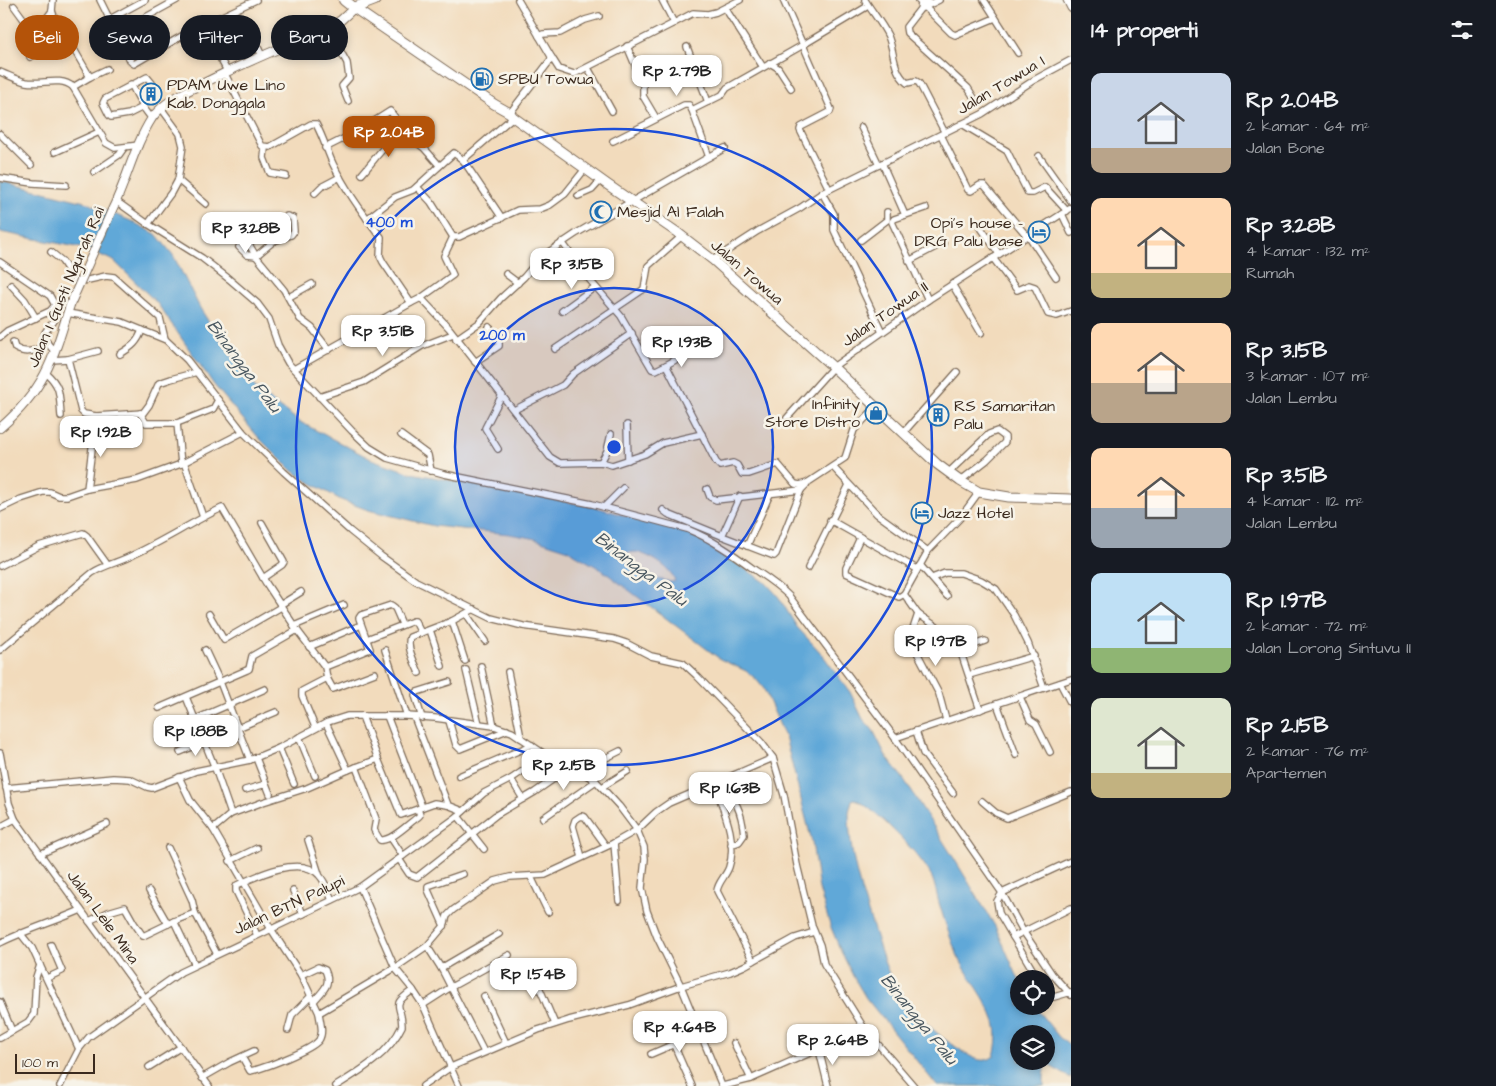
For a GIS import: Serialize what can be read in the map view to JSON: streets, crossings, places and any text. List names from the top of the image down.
{
  "streets": {
    "main road": ["Jalan Towua", "Jalan I Gusti Ngurah Rai"],
    "street": [
      "Jalan Towua I",
      "Jalan Towua II",
      "Jalan BTN Palupi",
      "Jalan Lele Mina"
    ]
  },
  "crossings": [
    ["Jalan Towua I", "Jalan Towua"],
    ["Jalan Towua", "Jalan I Gusti Ngurah Rai"],
    ["Jalan Towua", "Jalan Towua II"],
    ["Jalan BTN Palupi", "Jalan Lele Mina"]
  ],
  "water": ["Binangga Palu"],
  "places": {
    "fuel station": ["SPBU Towua"],
    "building": ["PDAM Uwe Lino Kab. Donggala", "RS Samaritan Palu"],
    "mosque": ["Mesjid Al Falah"],
    "hotel": ["Opi’s house - DRG Palu base", "Jazz Hotel"],
    "shop": ["Infinity Store Distro"]
  },
  "scale_bar": "100 m",
  "page": {
    "heading": "14 properti",
    "chip": [
      "Beli",
      "Sewa",
      "Filter",
      "Baru"
    ],
    "price": [
      "Rp 2.79B",
      "Rp 2.04B",
      "Rp 3.28B",
      "Rp 3.15B",
      "Rp 3.51B",
      "Rp 1.93B",
      "Rp 1.92B",
      "Rp 1.97B",
      "Rp 1.88B",
      "Rp 2.15B",
      "Rp 1.63B",
      "Rp 1.54B",
      "Rp 4.64B",
      "Rp 2.64B"
    ],
    "list": [
      {
        "name": "Rp 2.04B",
        "note": "2 kamar · 64 m² · Jalan Bone"
      },
      {
        "name": "Rp 3.28B",
        "note": "4 kamar · 132 m² · Rumah"
      },
      {
        "name": "Rp 3.15B",
        "note": "3 kamar · 107 m² · Jalan Lembu"
      },
      {
        "name": "Rp 3.51B",
        "note": "4 kamar · 112 m² · Jalan Lembu"
      },
      {
        "name": "Rp 1.97B",
        "note": "2 kamar · 72 m² · Jalan Lorong Sintuvu II"
      },
      {
        "name": "Rp 2.15B",
        "note": "2 kamar · 76 m² · Apartemen"
      }
    ],
    "scale": "100 m"
  },
  "rings": ["400 m", "200 m"]
}
